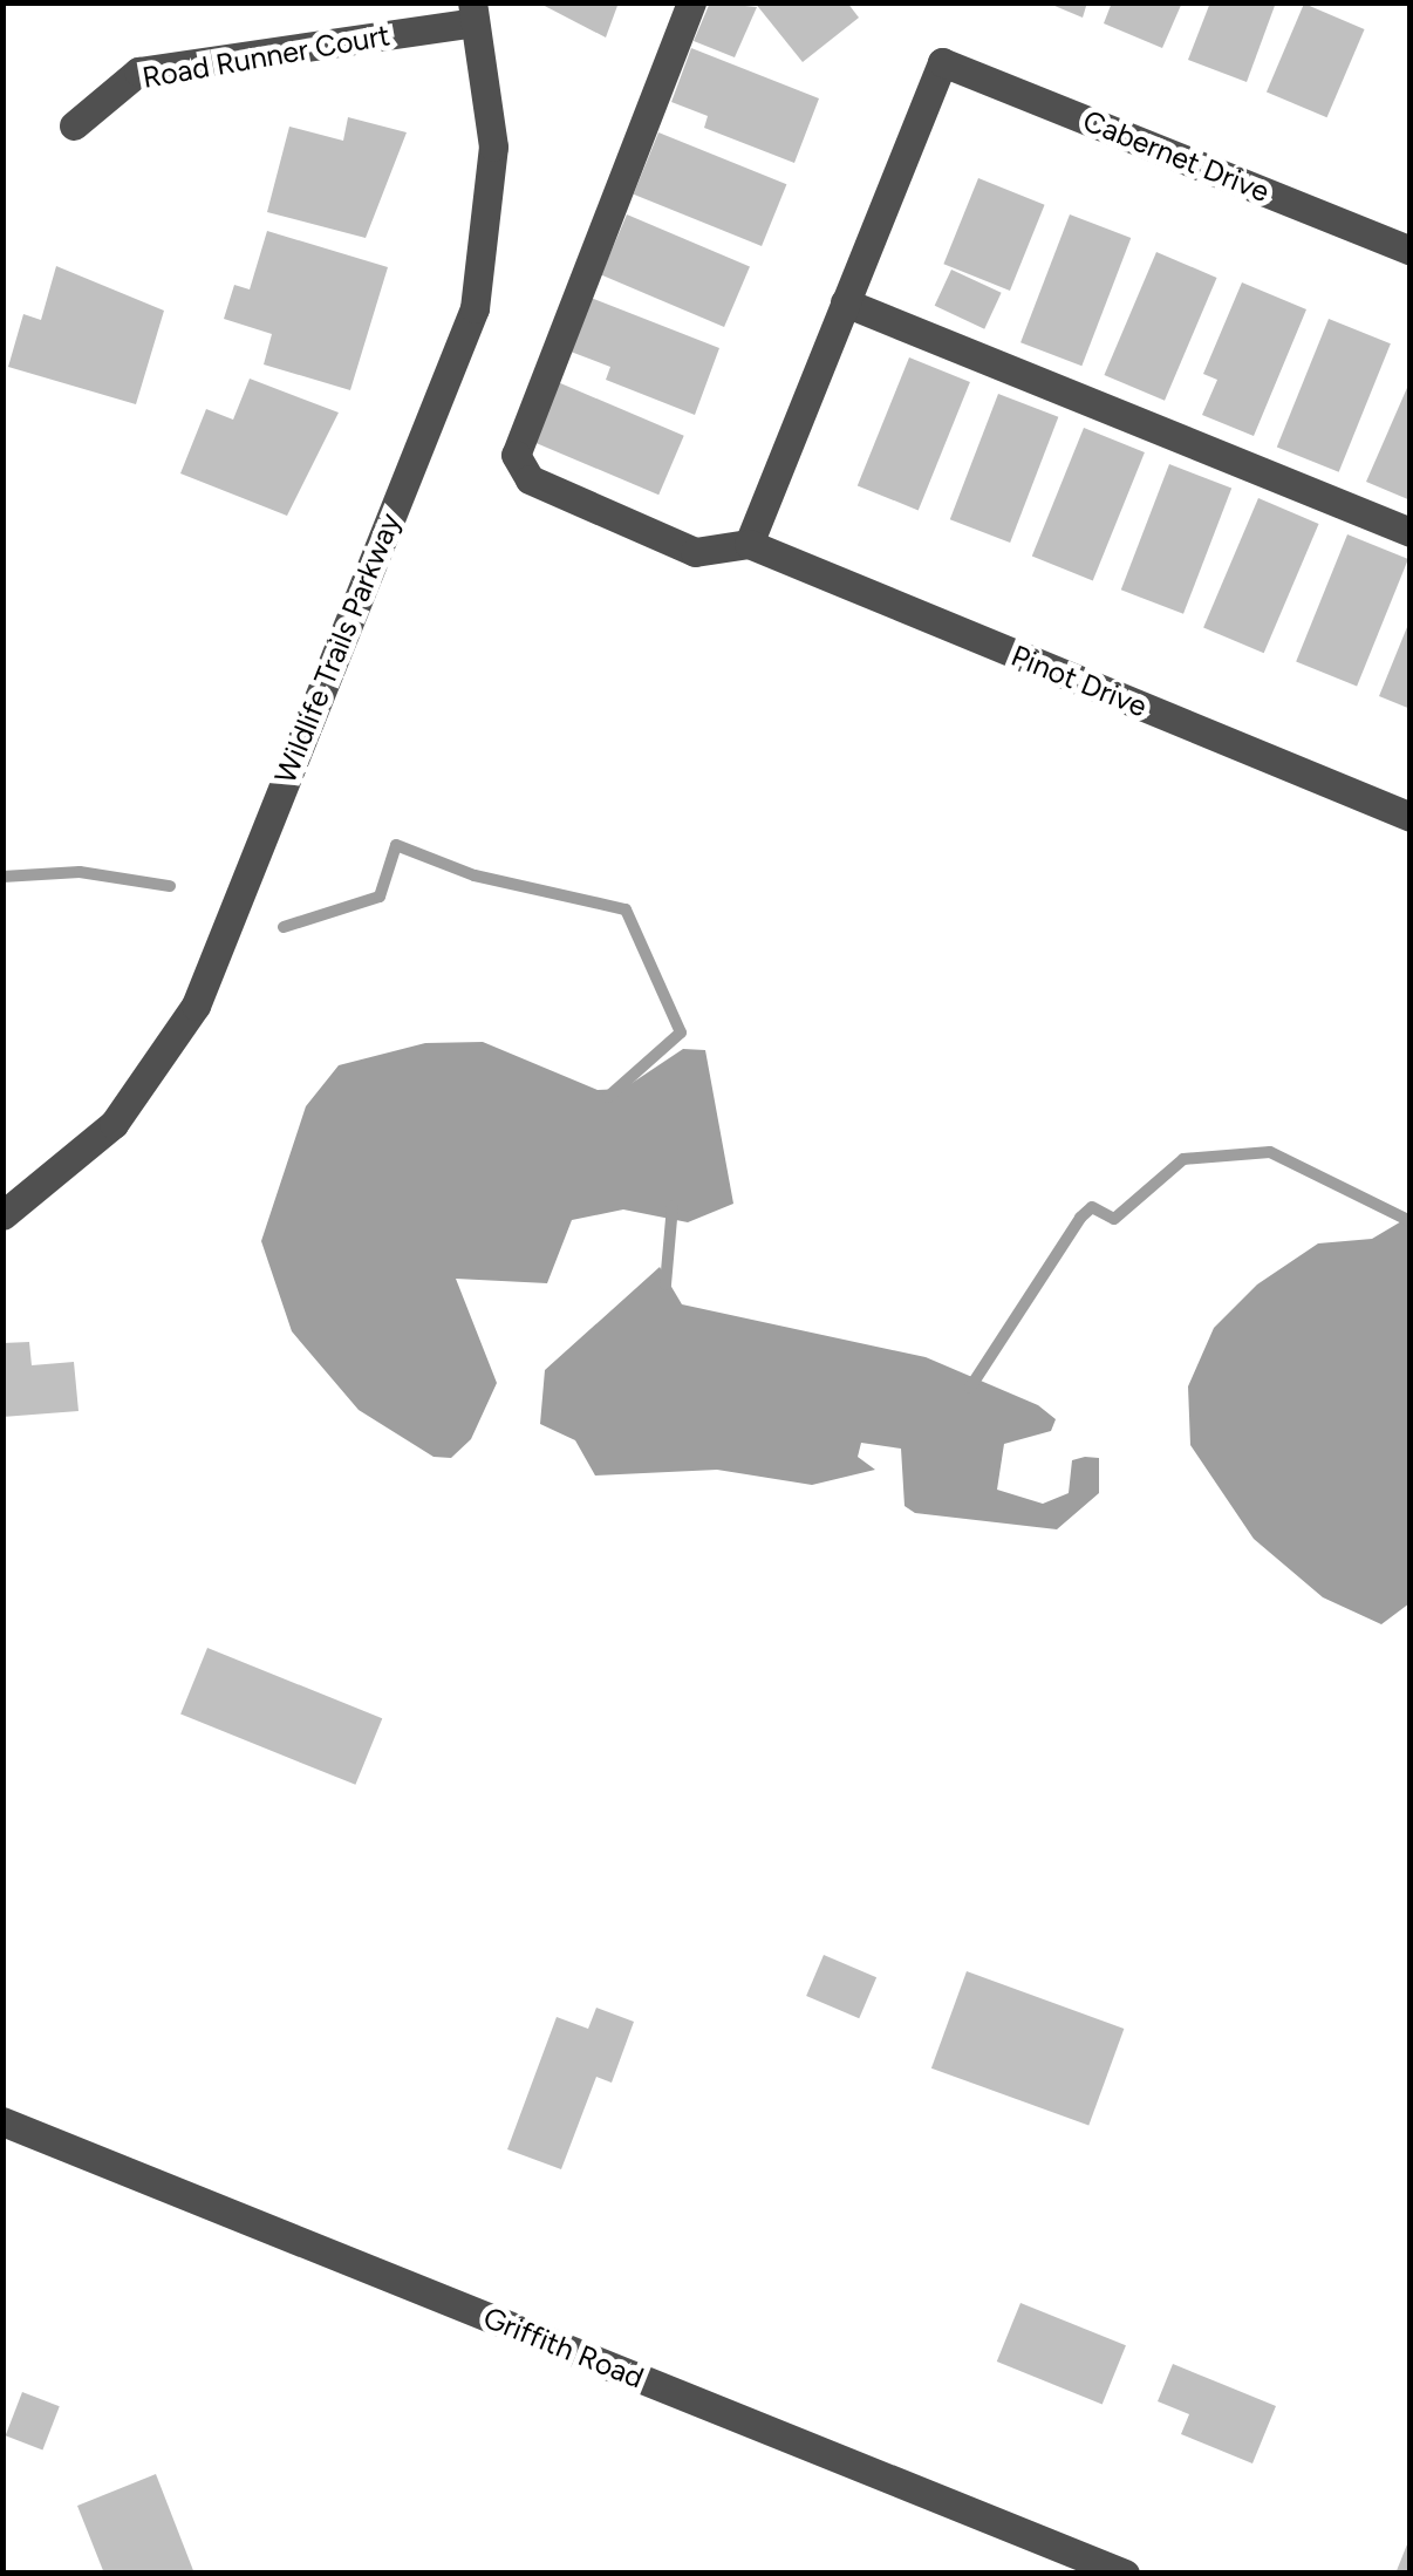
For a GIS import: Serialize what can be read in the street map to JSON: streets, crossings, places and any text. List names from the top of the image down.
{
  "streets": {
    "street": [
      "Road Runner Court",
      "Cabernet Drive",
      "Wildlife Trails Parkway",
      "Pinot Drive",
      "Griffith Road"
    ]
  },
  "crossings": [
    ["Road Runner Court", "Wildlife Trails Parkway"]
  ]
}
